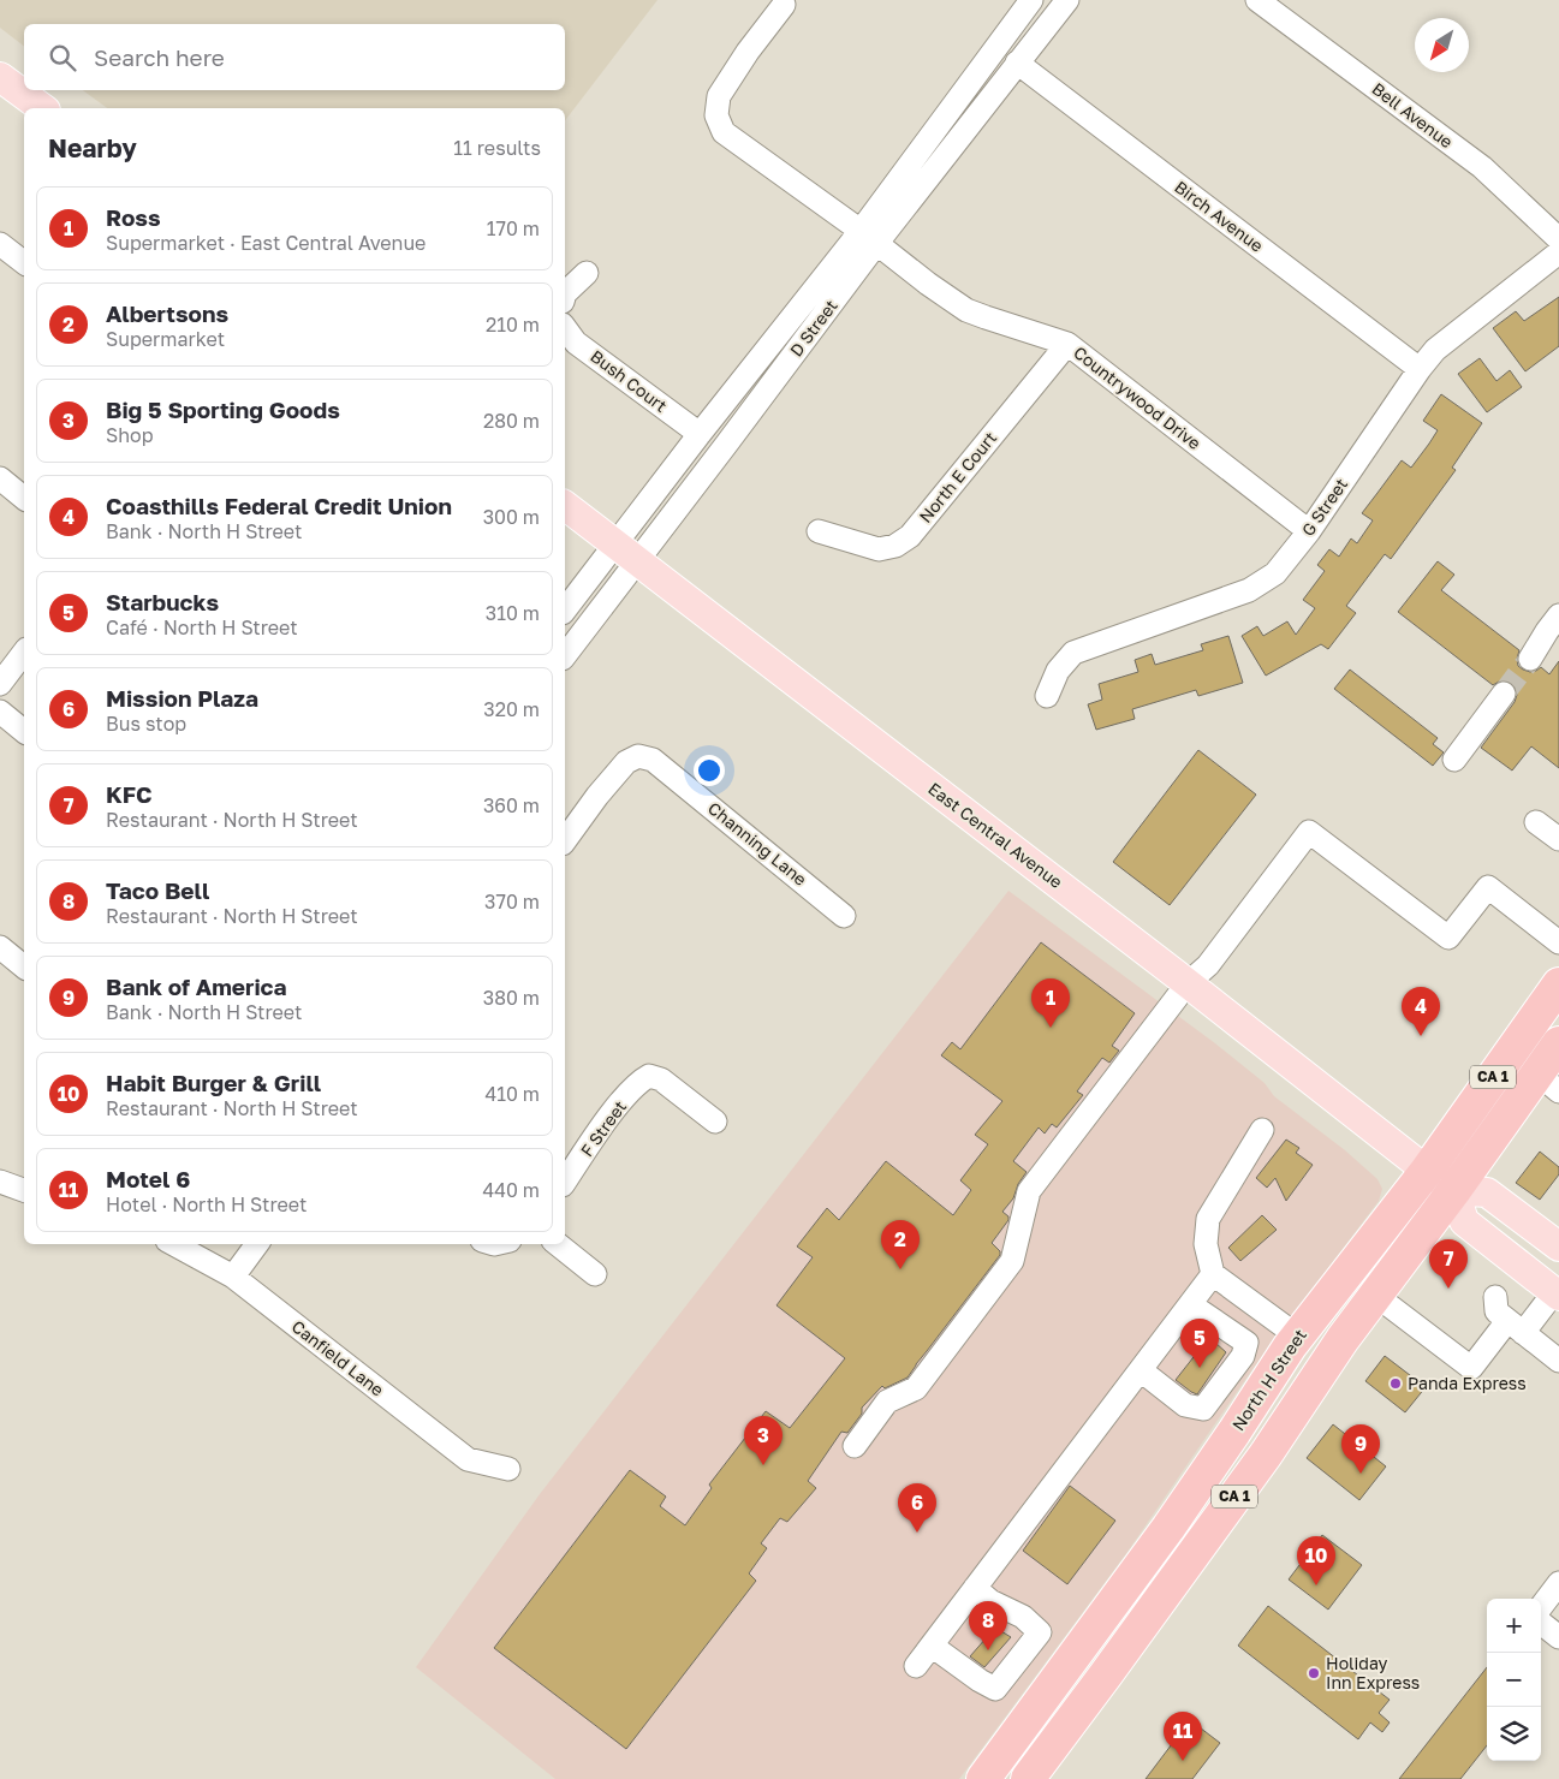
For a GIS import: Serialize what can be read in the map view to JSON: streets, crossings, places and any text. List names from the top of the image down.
{
  "streets": {
    "highway": ["CA 1", "North H Street"],
    "main road": ["East Central Avenue"],
    "street": [
      "Bell Avenue",
      "Birch Avenue",
      "D Street",
      "Bush Court",
      "Countrywood Drive",
      "North E Court",
      "G Street",
      "Channing Lane",
      "F Street",
      "Canfield Lane"
    ]
  },
  "crossings": [
    ["Birch Avenue", "D Street"],
    ["Birch Avenue", "G Street"],
    ["D Street", "Bush Court"],
    ["D Street", "Countrywood Drive"],
    ["D Street", "East Central Avenue"],
    ["Countrywood Drive", "North E Court"],
    ["Countrywood Drive", "G Street"],
    ["East Central Avenue", "CA 1"],
    ["East Central Avenue", "North H Street"]
  ],
  "places": ["Panda Express", "Holiday Inn Express"],
  "north": "bottom left",
  "page": {
    "search": "Search here",
    "heading": ["Nearby", "11 results"],
    "list": [
      {
        "mark": "1",
        "name": "Ross",
        "note": "Supermarket · East Central Avenue",
        "value": "170 m"
      },
      {
        "mark": "2",
        "name": "Albertsons",
        "note": "Supermarket",
        "value": "210 m"
      },
      {
        "mark": "3",
        "name": "Big 5 Sporting Goods",
        "note": "Shop",
        "value": "280 m"
      },
      {
        "mark": "4",
        "name": "Coasthills Federal Credit Union",
        "note": "Bank · North H Street",
        "value": "300 m"
      },
      {
        "mark": "5",
        "name": "Starbucks",
        "note": "Café · North H Street",
        "value": "310 m"
      },
      {
        "mark": "6",
        "name": "Mission Plaza",
        "note": "Bus stop",
        "value": "320 m"
      },
      {
        "mark": "7",
        "name": "KFC",
        "note": "Restaurant · North H Street",
        "value": "360 m"
      },
      {
        "mark": "8",
        "name": "Taco Bell",
        "note": "Restaurant · North H Street",
        "value": "370 m"
      },
      {
        "mark": "9",
        "name": "Bank of America",
        "note": "Bank · North H Street",
        "value": "380 m"
      },
      {
        "mark": "10",
        "name": "Habit Burger & Grill",
        "note": "Restaurant · North H Street",
        "value": "410 m"
      },
      {
        "mark": "11",
        "name": "Motel 6",
        "note": "Hotel · North H Street",
        "value": "440 m"
      }
    ],
    "pins": [
      "1",
      "4",
      "2",
      "7",
      "5",
      "3",
      "9",
      "6",
      "10",
      "8",
      "11"
    ],
    "map_buttons": ["+", "−"]
  }
}
